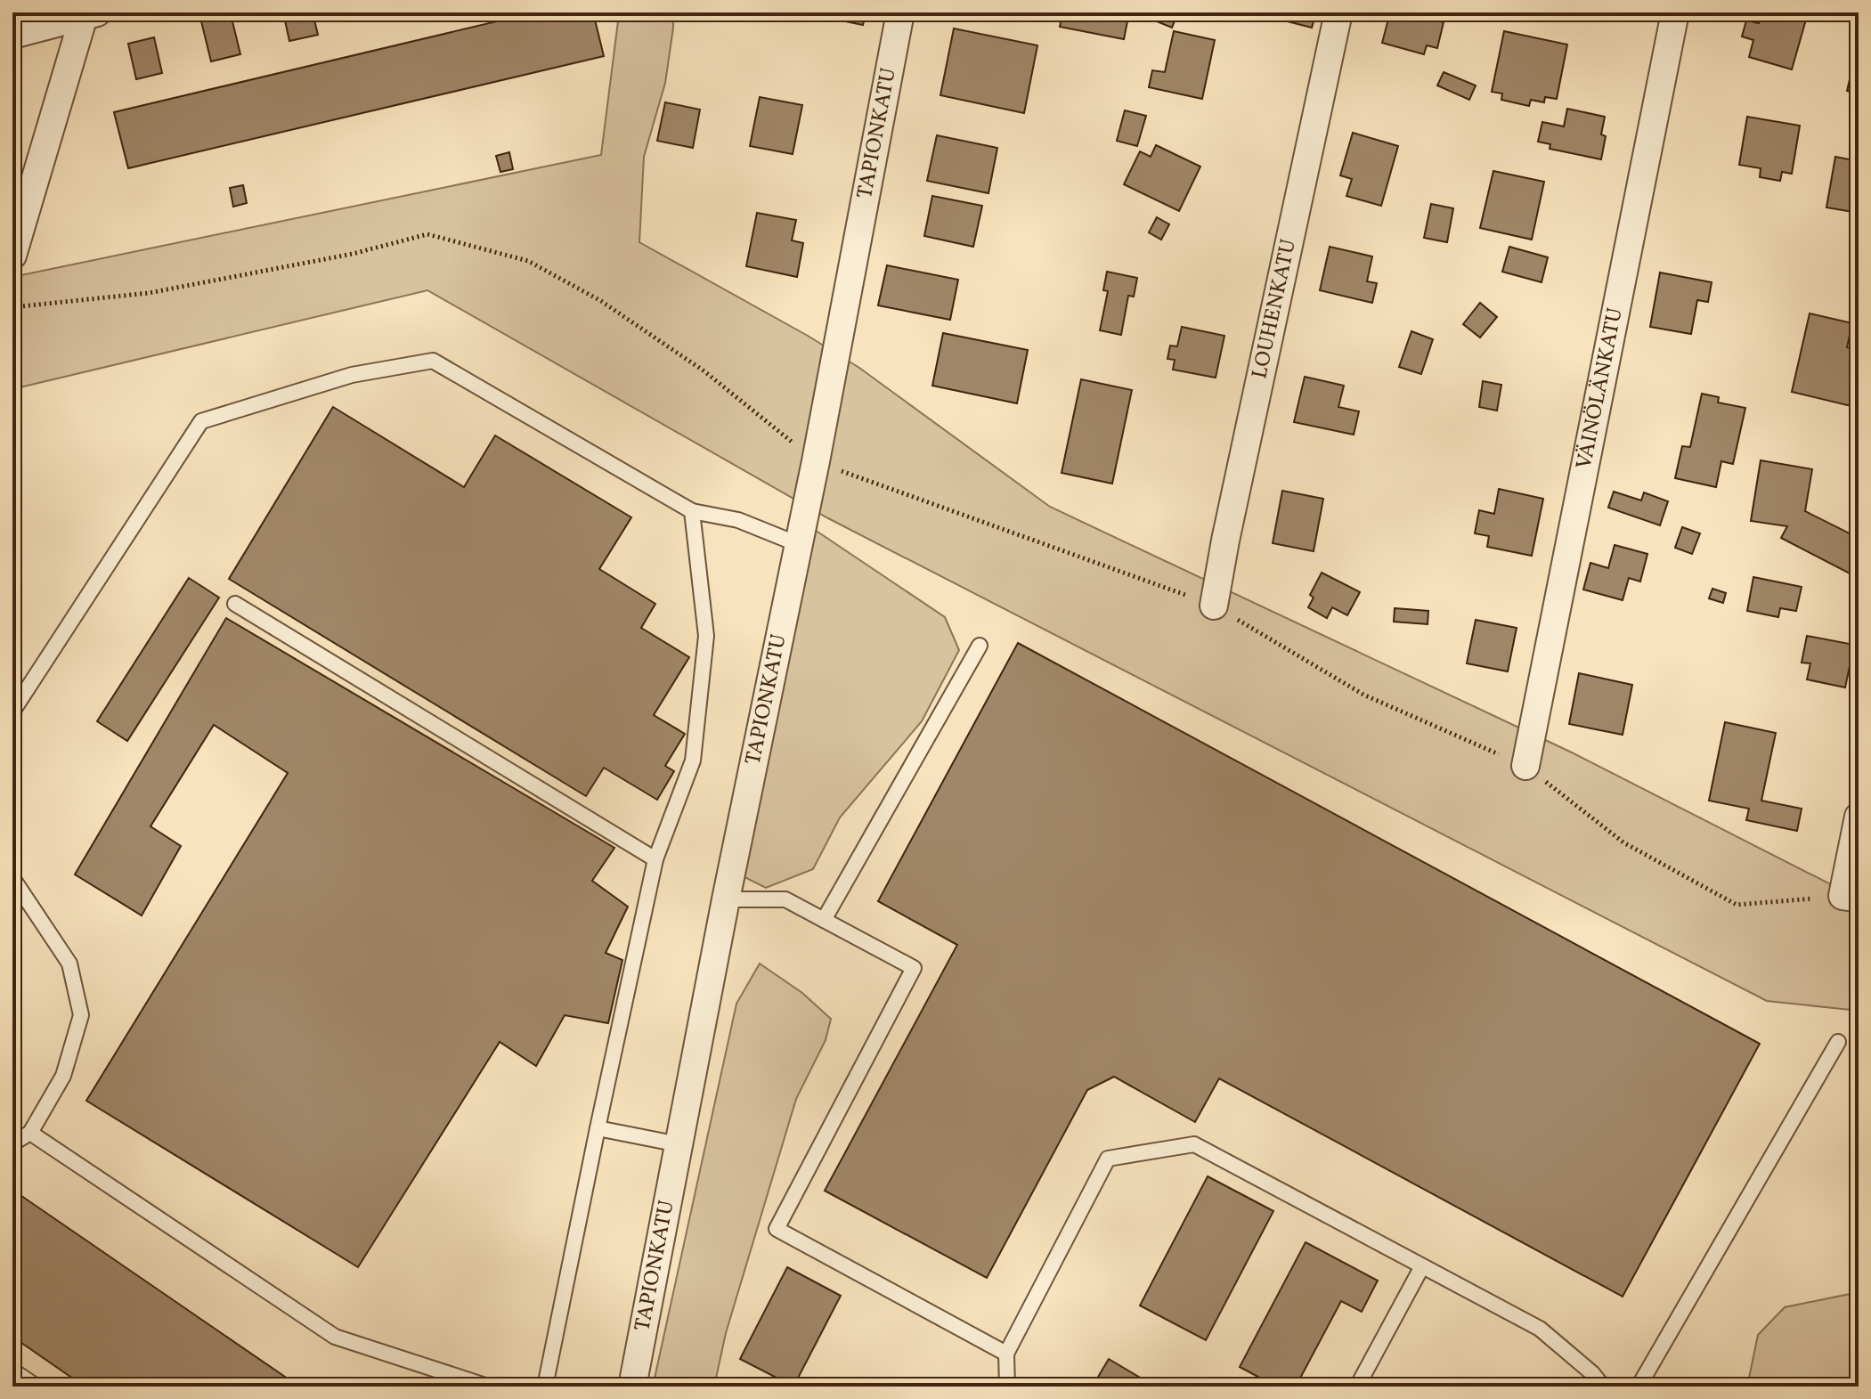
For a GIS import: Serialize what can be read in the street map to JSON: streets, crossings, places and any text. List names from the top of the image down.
{
  "streets": {
    "street": ["TAPIONKATU", "LOUHENKATU", "VÄINÖLÄNKATU"]
  }
}
